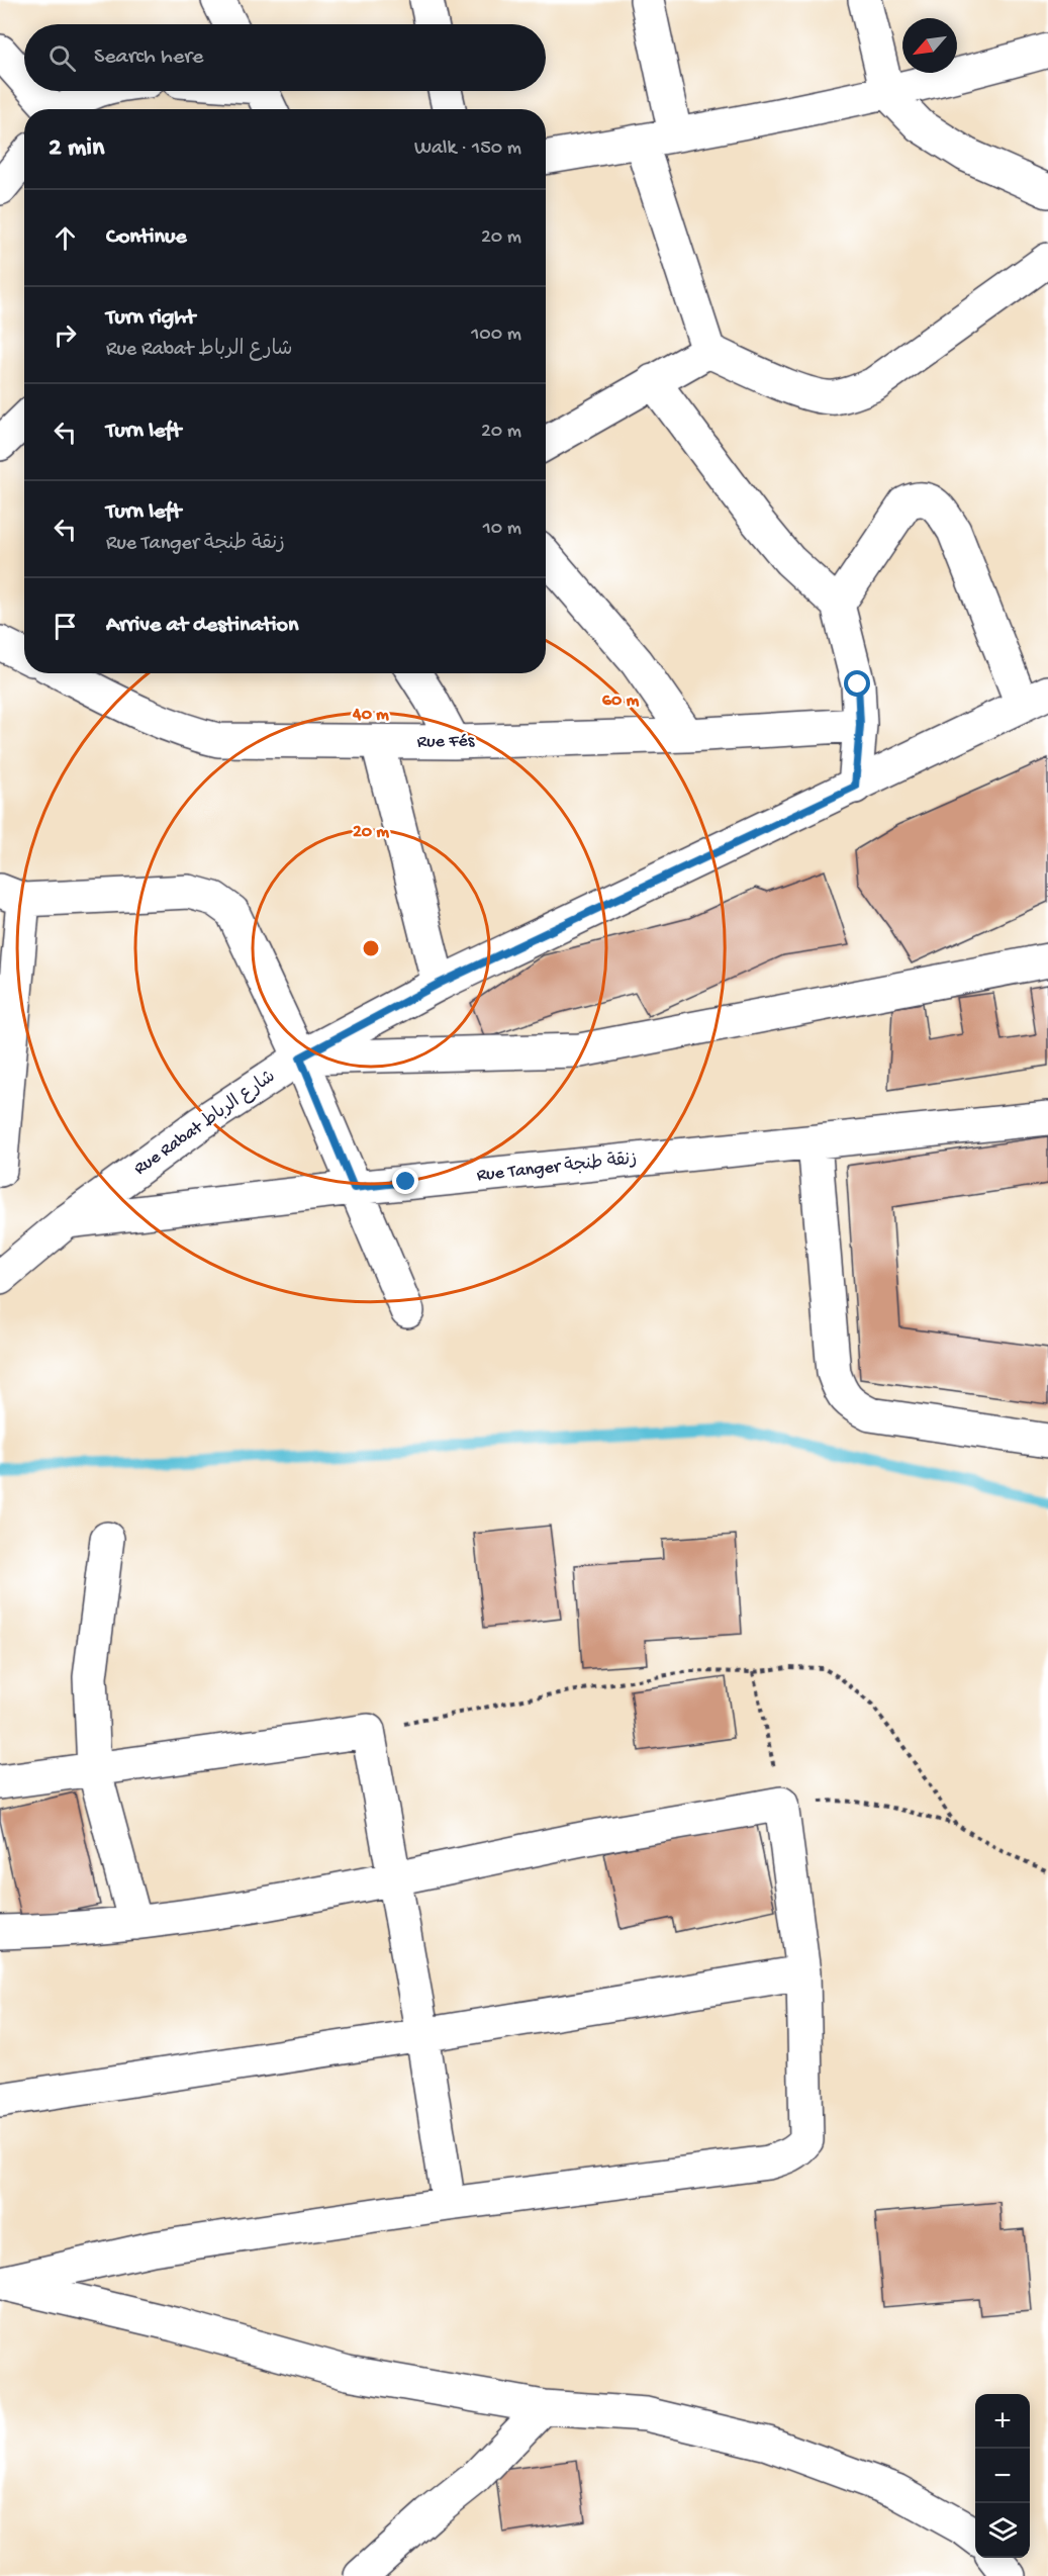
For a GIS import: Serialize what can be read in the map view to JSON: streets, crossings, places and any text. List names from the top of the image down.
{
  "streets": {
    "street": ["Rue Fés", "Rue Rabat شارع الرباط", "Rue Tanger زنقة طنجة"]
  },
  "crossings": [
    ["Rue Rabat شارع الرباط", "Rue Tanger زنقة طنجة"]
  ],
  "north": "bottom left",
  "page": {
    "search": "Search here",
    "heading": ["2 min", "Walk · 150 m"],
    "list": [
      ["Continue", "20 m"],
      ["Turn right", "Rue Rabat شارع الرباط", "100 m"],
      ["Turn left", "20 m"],
      ["Turn left", "Rue Tanger زنقة طنجة", "10 m"],
      "Arrive at destination"
    ],
    "map_buttons": ["+", "−"]
  },
  "rings": ["60 m", "40 m", "20 m"]
}
